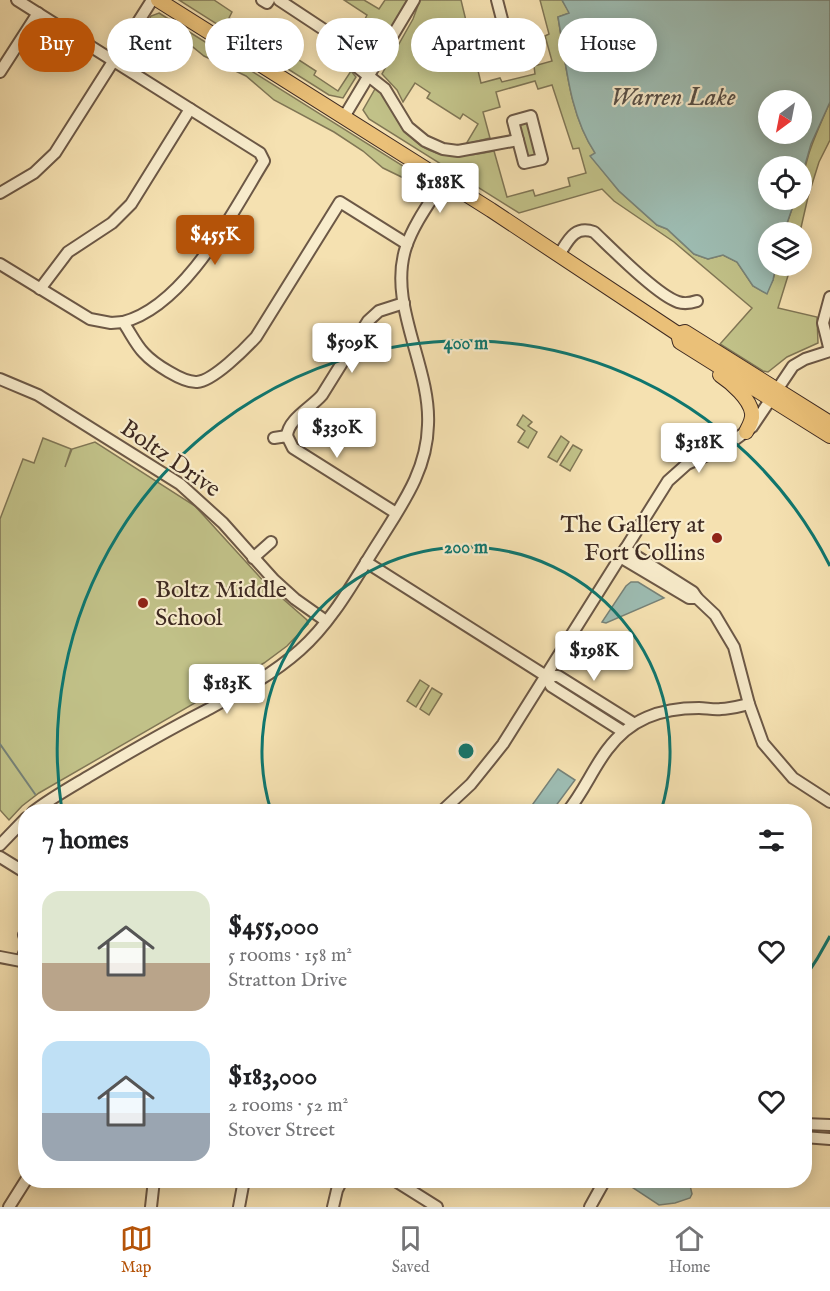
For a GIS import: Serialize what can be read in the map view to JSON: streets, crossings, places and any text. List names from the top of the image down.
{
  "streets": {
    "street": ["Boltz Drive"]
  },
  "water": ["Warren Lake"],
  "places": ["The Gallery at Fort Collins", "Boltz Middle School"],
  "north": "bottom left",
  "page": {
    "chip": [
      "Buy",
      "Rent",
      "Filters",
      "New",
      "Apartment",
      "House"
    ],
    "price": [
      "$188K",
      "$455K",
      "$509K",
      "$330K",
      "$318K",
      "$198K",
      "$183K"
    ],
    "heading": "7 homes",
    "list": [
      {
        "name": "$455,000",
        "note": "5 rooms · 158 m² · Stratton Drive"
      },
      {
        "name": "$183,000",
        "note": "2 rooms · 52 m² · Stover Street"
      }
    ],
    "tabs": ["Map", "Saved", "Home"]
  },
  "rings": ["400 m", "200 m"]
}
